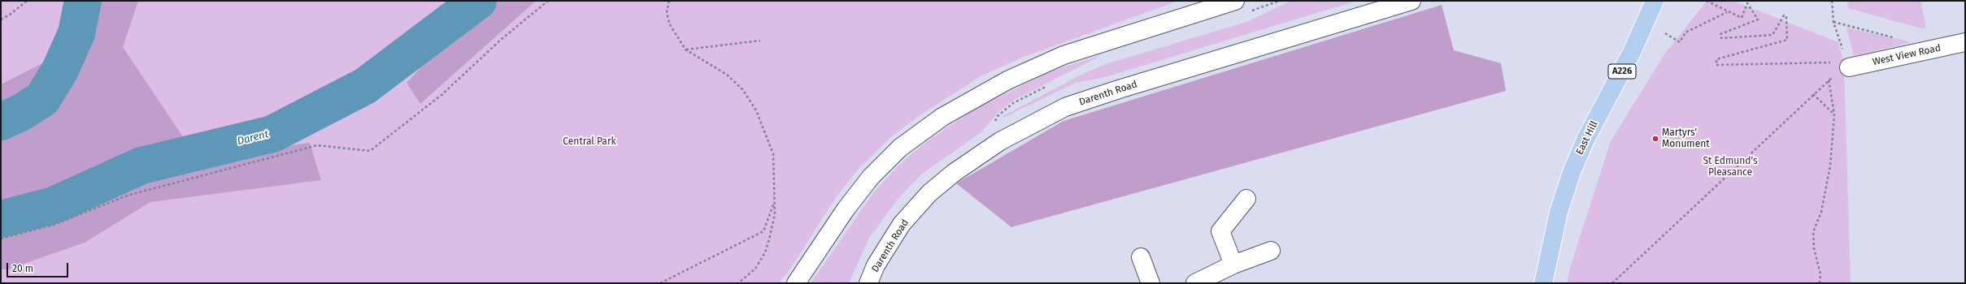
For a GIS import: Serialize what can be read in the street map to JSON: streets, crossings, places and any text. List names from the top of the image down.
{
  "streets": {
    "main road": ["A226", "East Hill"],
    "street": ["West View Road", "Darenth Road"]
  },
  "water": ["Darent"],
  "parks": ["Central Park", "St Edmund's Pleasance"],
  "places": ["Martyrs' Monument"],
  "scale_bar": "20 m"
}
